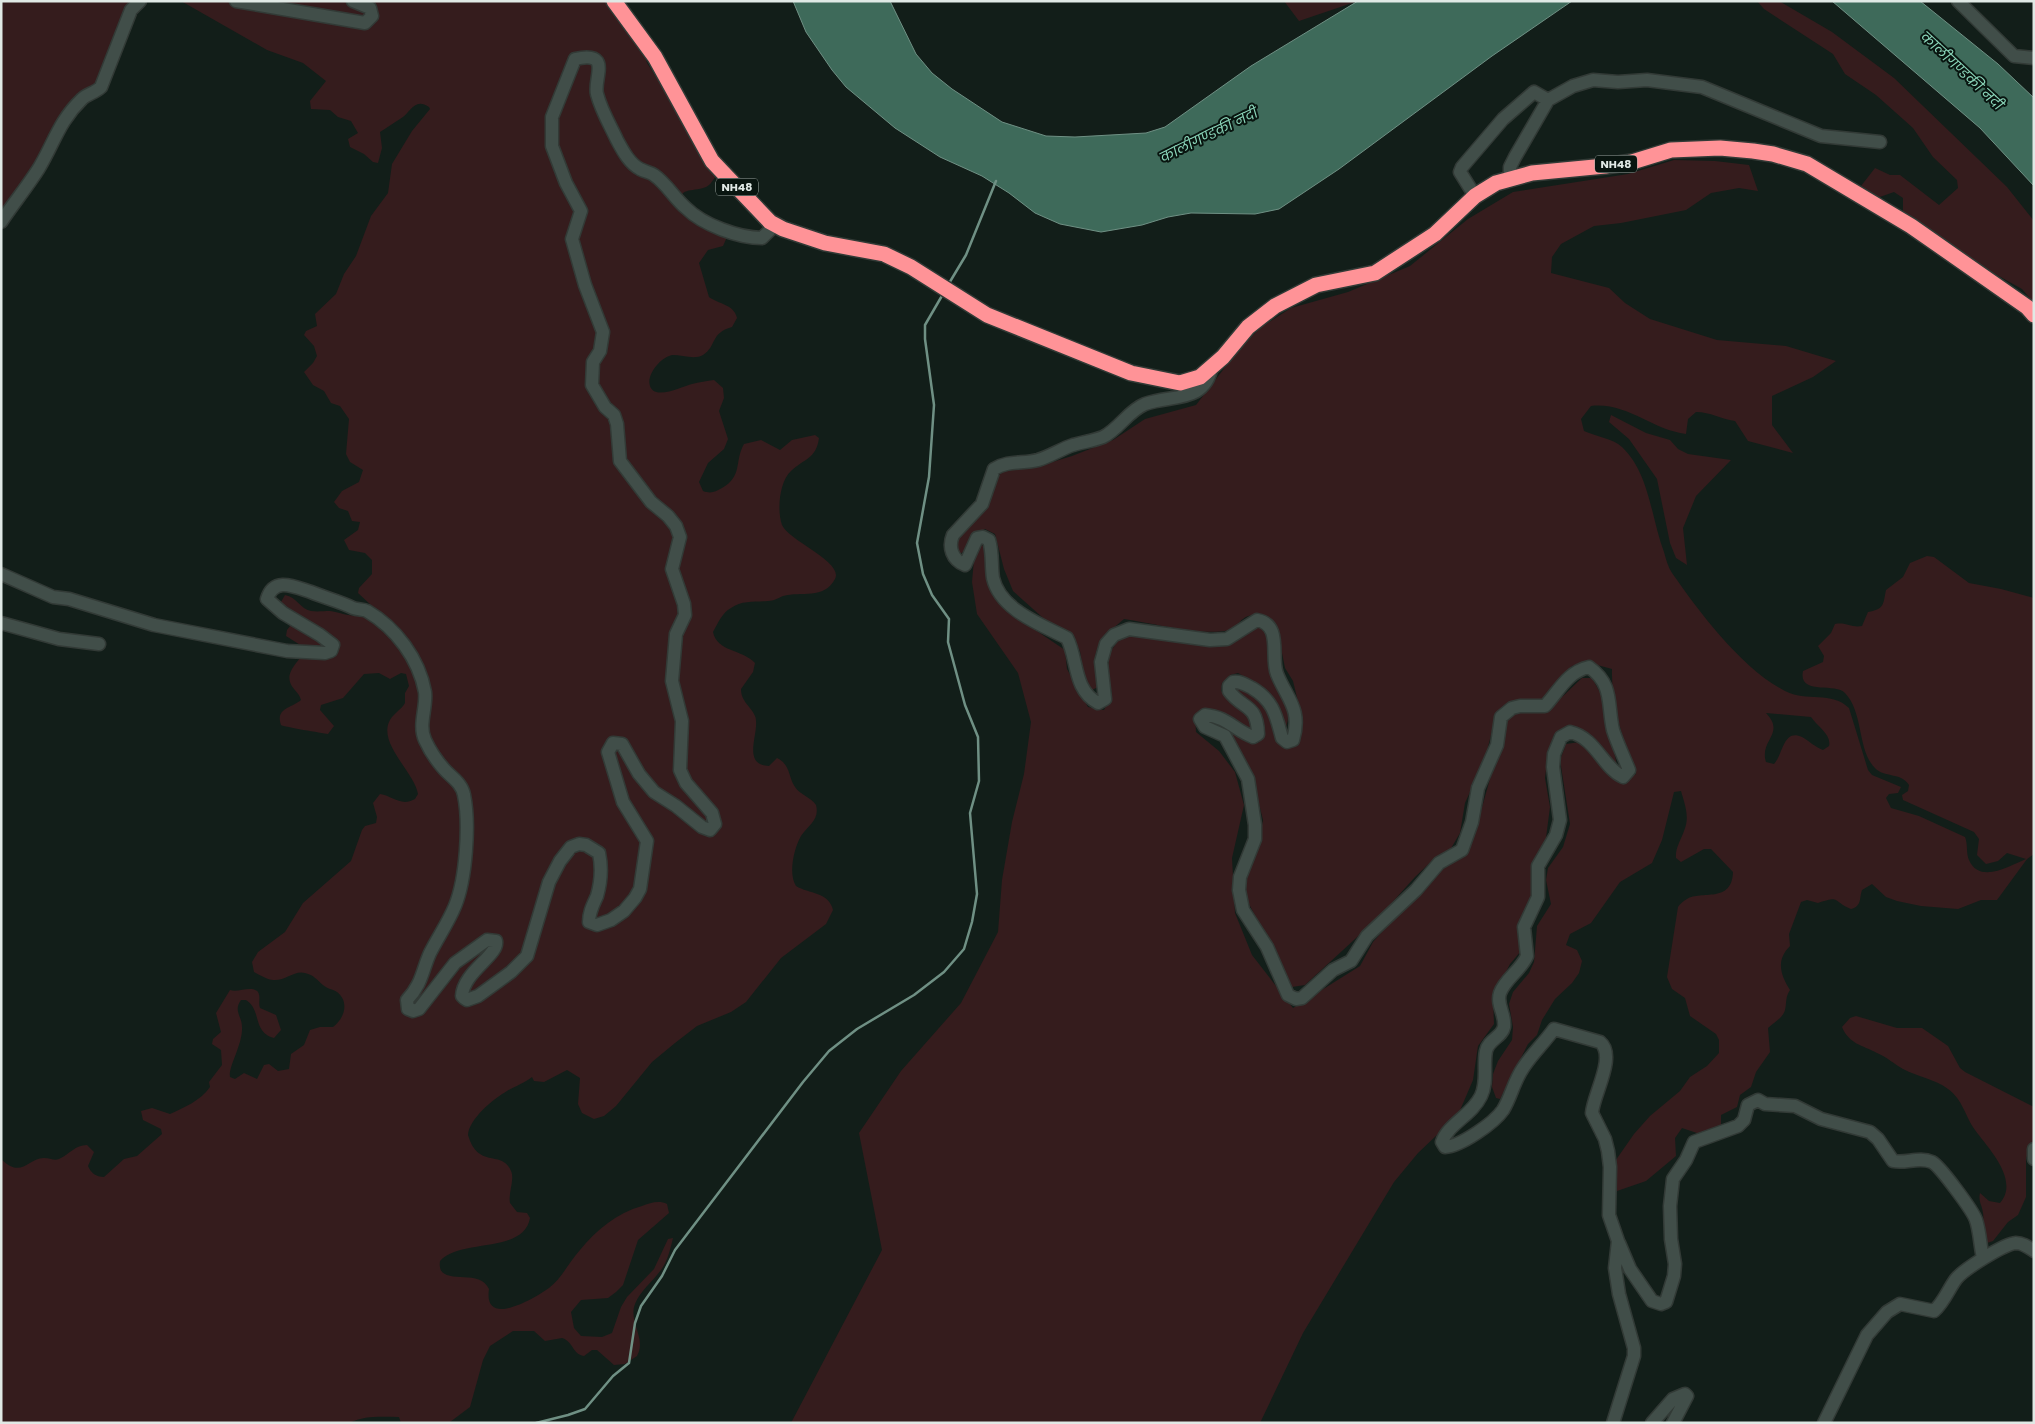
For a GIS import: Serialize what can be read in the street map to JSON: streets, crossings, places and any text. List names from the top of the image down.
{
  "streets": {
    "highway": ["NH48"]
  },
  "water": ["कालीगण्डकी नदी"]
}
